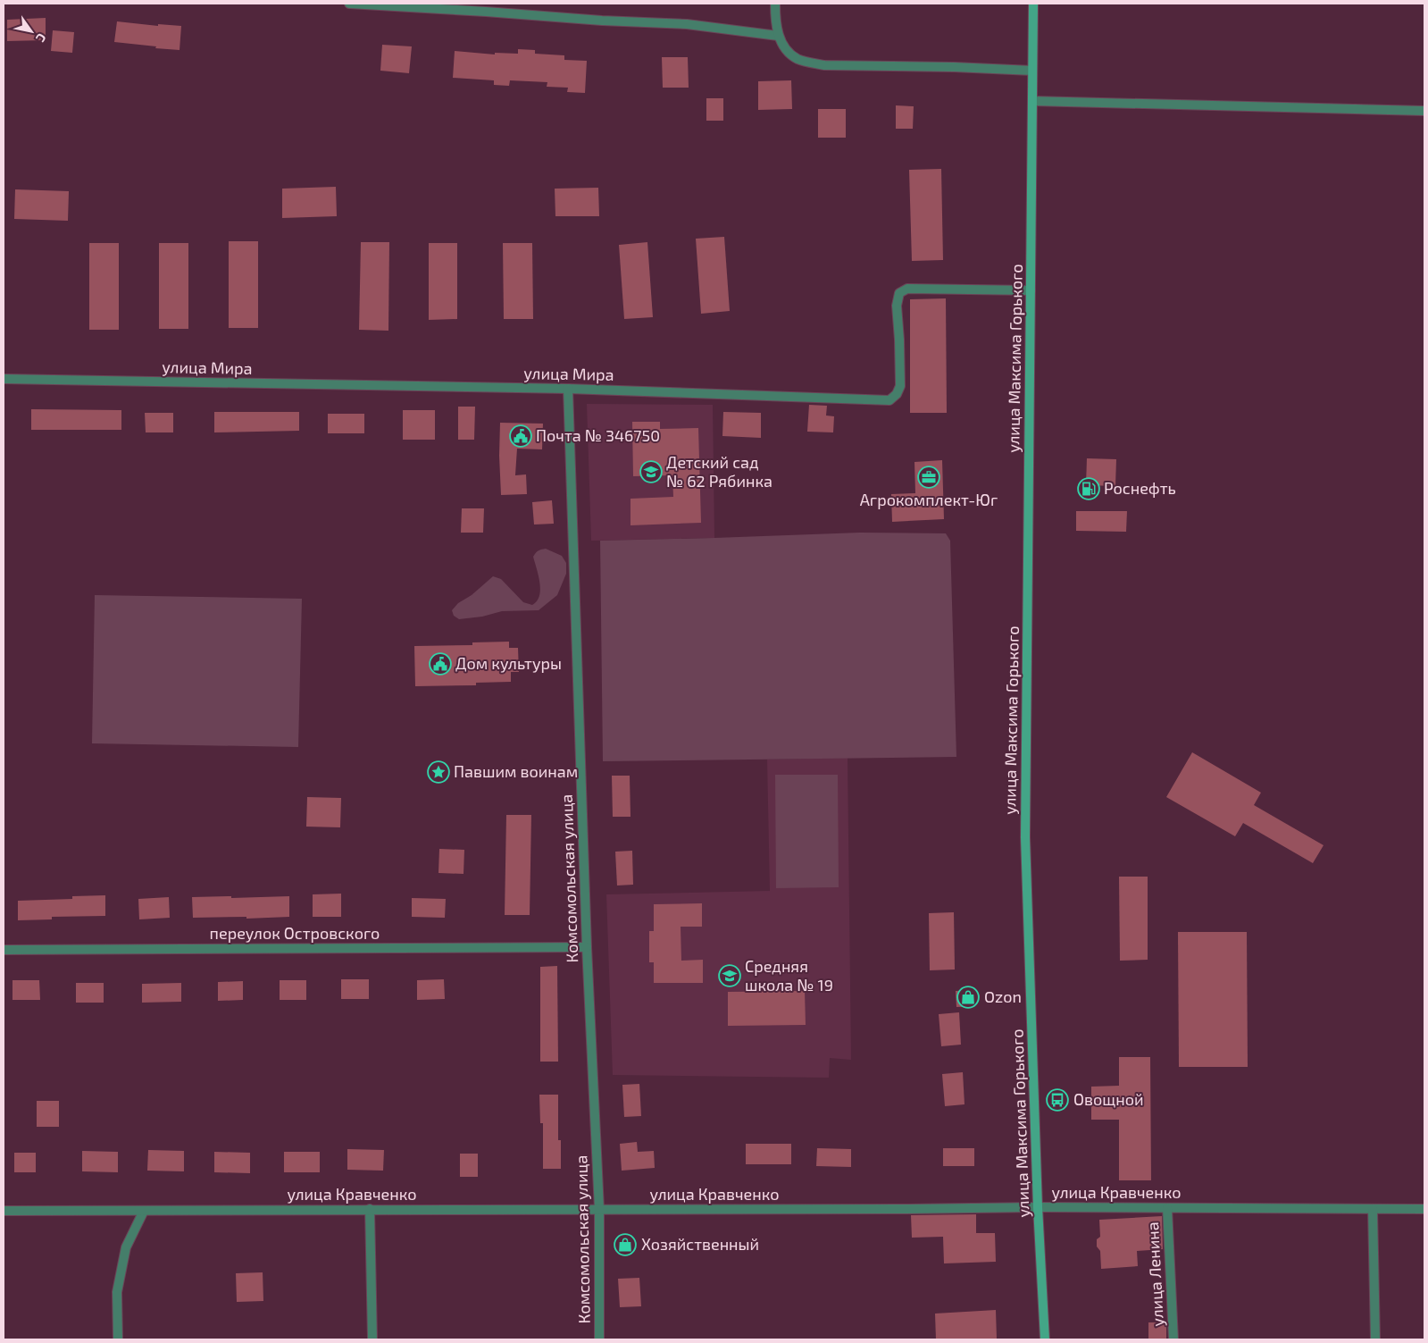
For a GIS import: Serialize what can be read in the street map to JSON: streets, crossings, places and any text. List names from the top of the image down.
{
  "streets": {
    "main road": ["улица Максима Горького"],
    "street": [
      "улица Мира",
      "Комсомольская улица",
      "переулок Островского",
      "улица Кравченко",
      "улица Ленина"
    ]
  },
  "crossings": [
    ["улица Максима Горького", "улица Мира"],
    ["улица Максима Горького", "улица Кравченко"],
    ["улица Мира", "Комсомольская улица"],
    ["Комсомольская улица", "переулок Островского"],
    ["Комсомольская улица", "улица Кравченко"],
    ["улица Кравченко", "улица Ленина"]
  ],
  "places": {
    "public building": ["Почта № 346750", "Дом культуры"],
    "school or university": ["Детский сад № 62 Рябинка", "Средняя школа № 19"],
    "office": ["Агрокомплект-Юг"],
    "fuel station": ["Роснефть"],
    "place": ["Павшим воинам"],
    "shop": ["Ozon", "Хозяйственный"],
    "bus stop": ["Овощной"]
  },
  "north": "bottom right"
}
